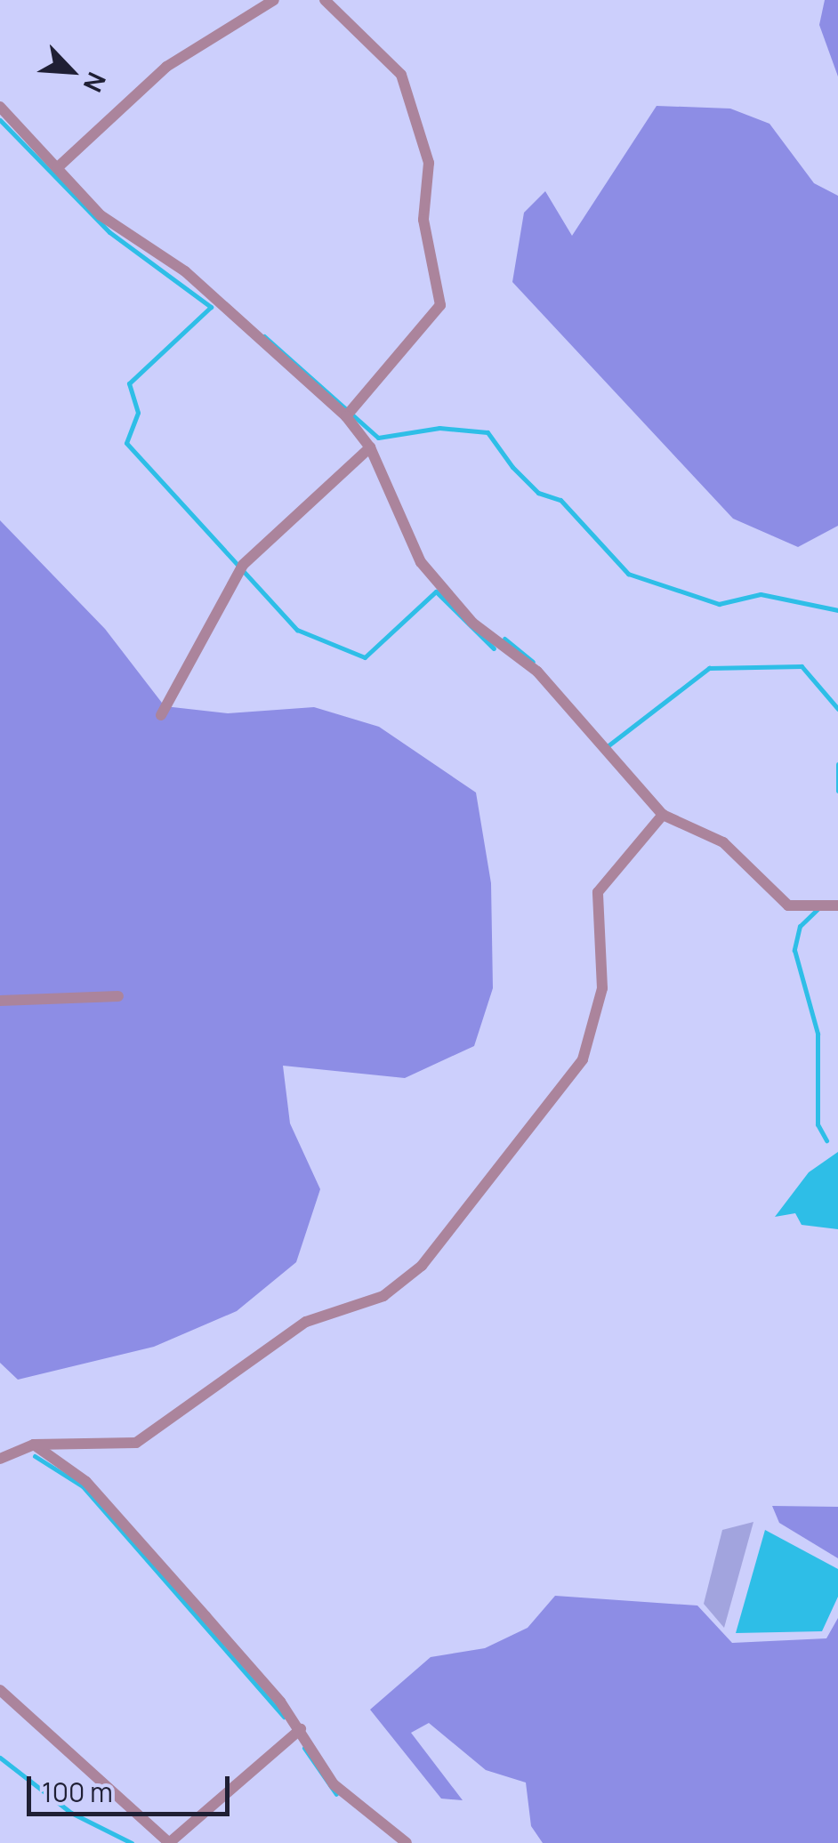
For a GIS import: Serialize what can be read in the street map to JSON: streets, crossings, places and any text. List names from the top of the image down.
{
  "scale_bar": "100 m",
  "north": "bottom right"
}
